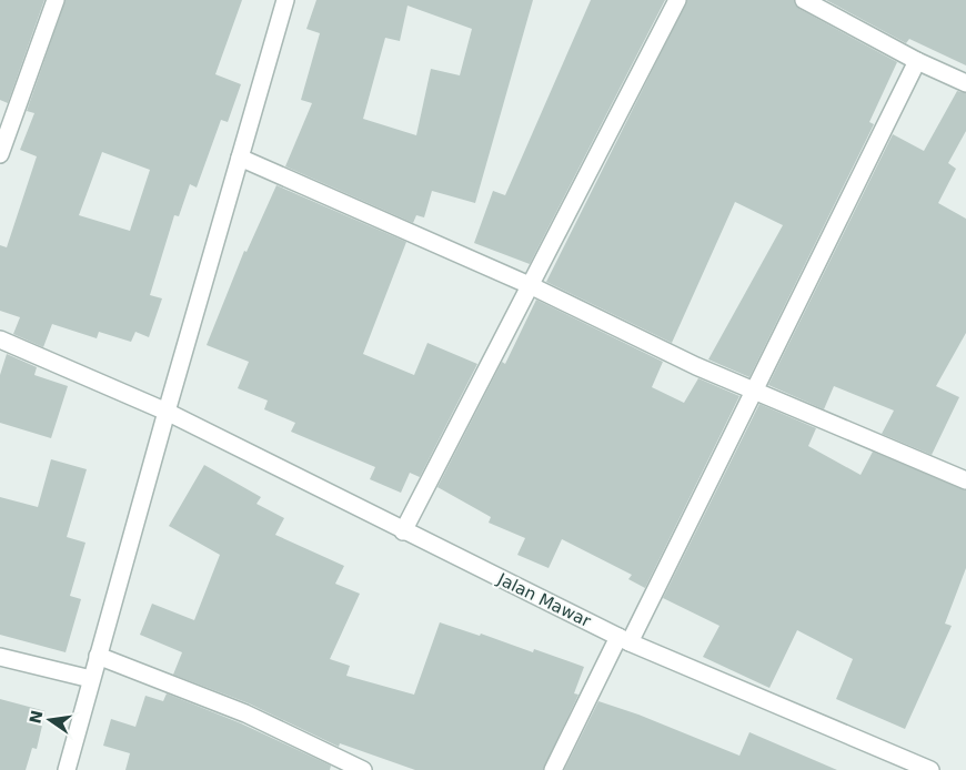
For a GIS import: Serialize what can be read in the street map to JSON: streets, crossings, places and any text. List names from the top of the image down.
{
  "streets": {
    "street": ["Jalan Mawar"]
  },
  "north": "left"
}
